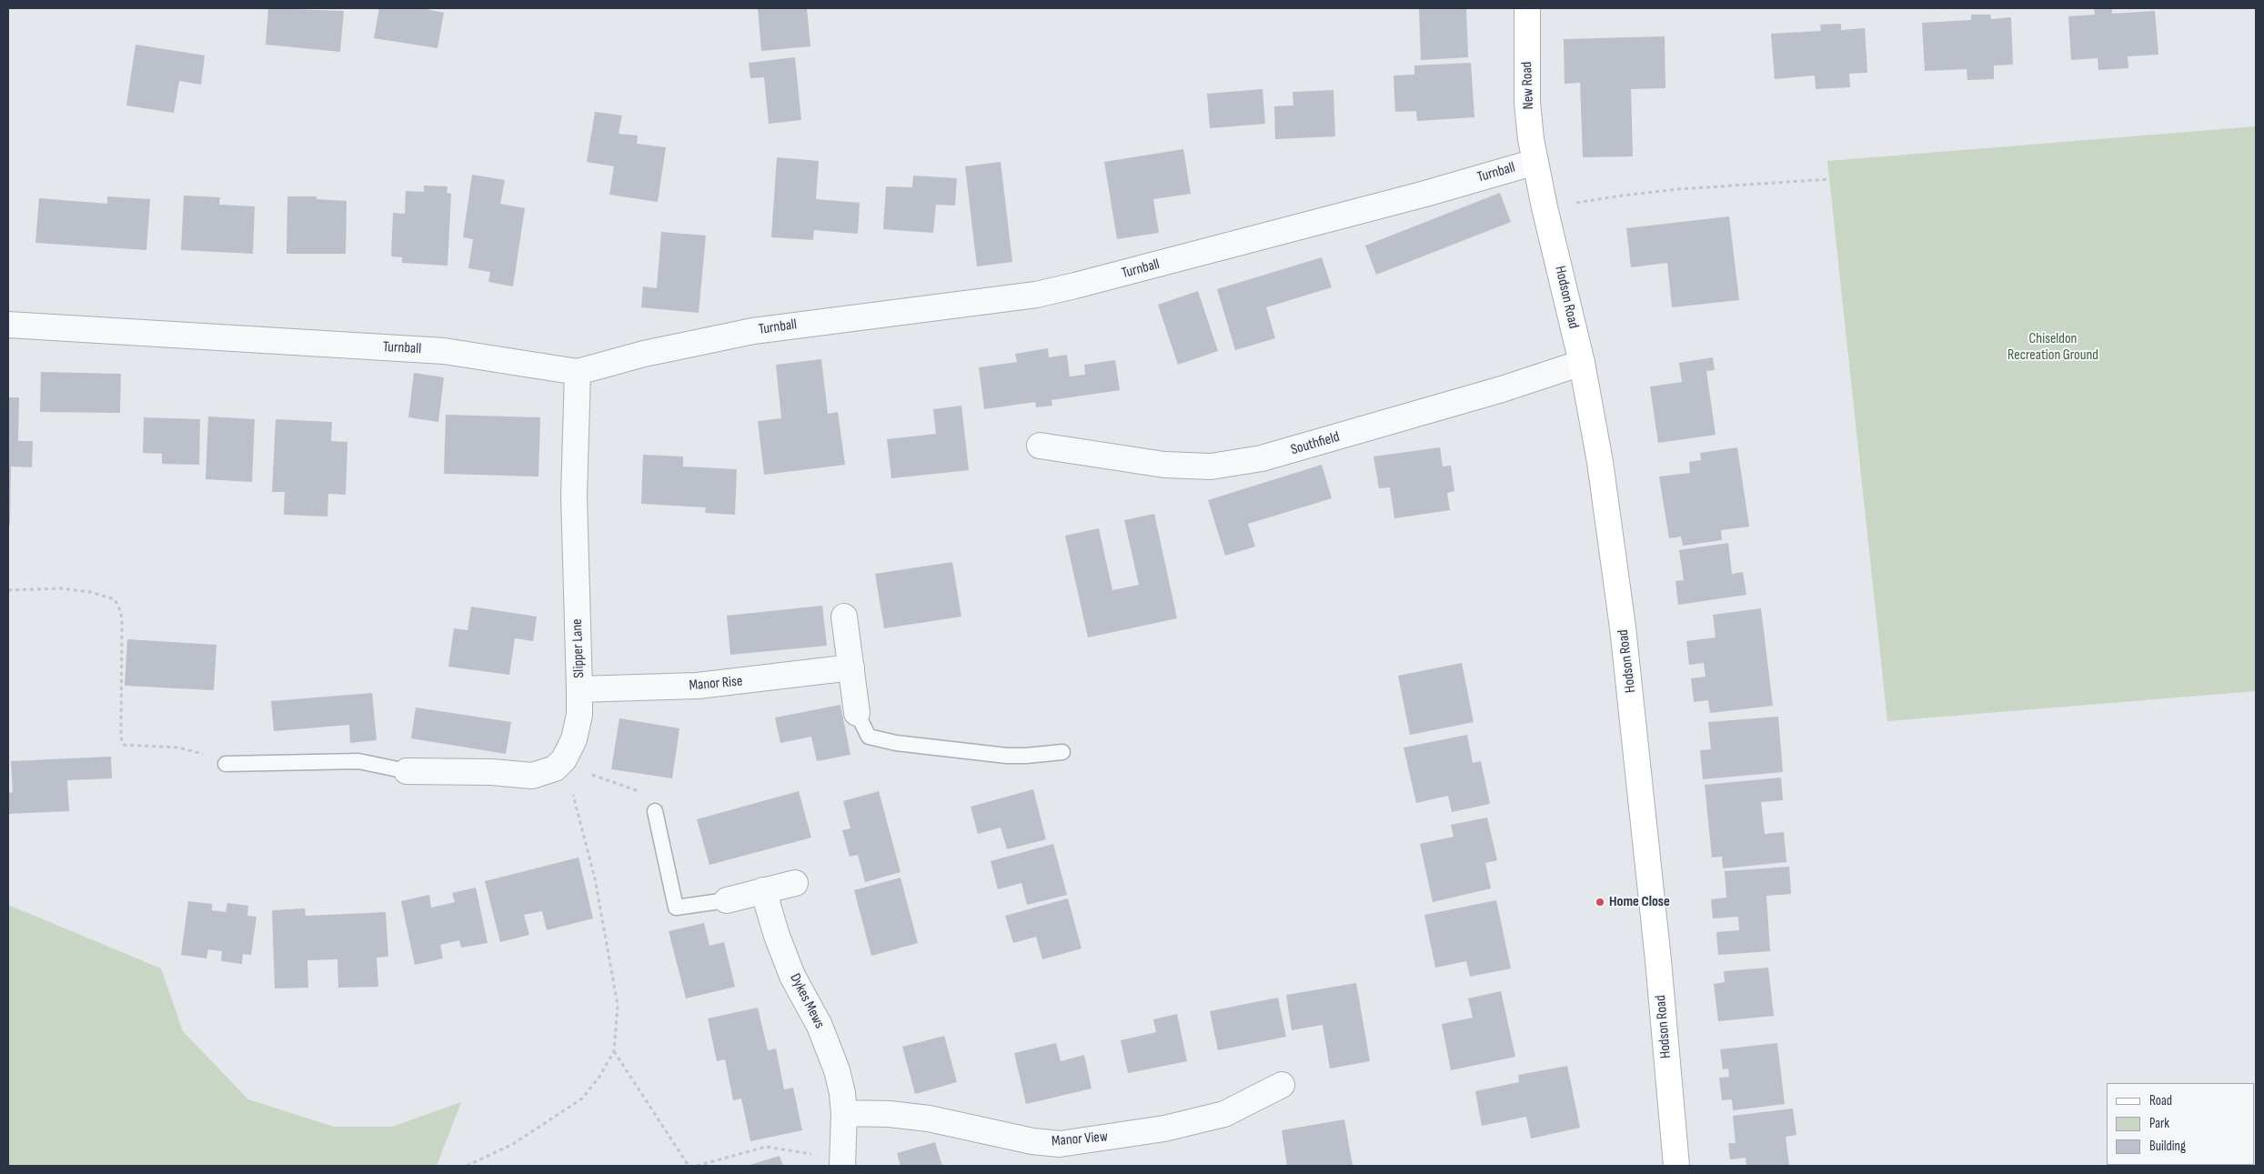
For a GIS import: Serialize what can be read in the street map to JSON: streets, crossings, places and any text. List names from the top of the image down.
{
  "streets": {
    "main road": ["New Road", "Hodson Road"],
    "street": [
      "Turnball",
      "Southfield",
      "Slipper Lane",
      "Manor Rise",
      "Dykes Mews",
      "Manor View"
    ]
  },
  "crossings": [
    ["New Road", "Turnball"],
    ["New Road", "Hodson Road"],
    ["Turnball", "Hodson Road"],
    ["Turnball", "Slipper Lane"],
    ["Hodson Road", "Southfield"],
    ["Slipper Lane", "Manor Rise"],
    ["Dykes Mews", "Manor View"]
  ],
  "parks": ["Chiseldon Recreation Ground"],
  "places": ["Home Close"],
  "legend": ["Road", "Park", "Building"]
}
